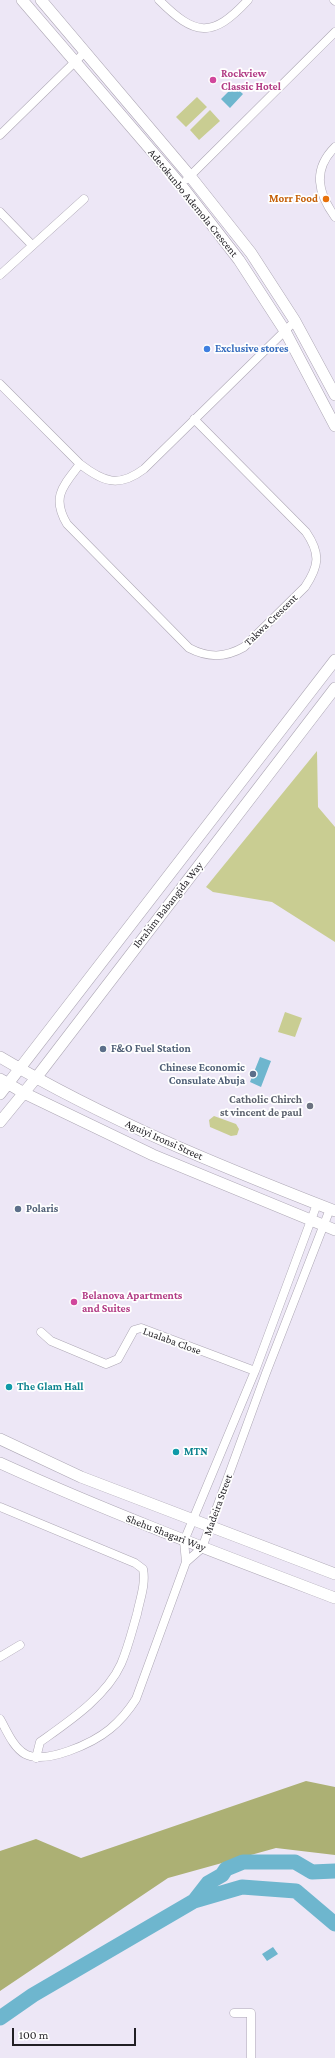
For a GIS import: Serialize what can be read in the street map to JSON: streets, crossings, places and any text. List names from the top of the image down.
{
  "streets": {
    "main road": [
      "Adetokunbo Ademola Crescent",
      "Ibrahim Babangida Way",
      "Aguiyi Ironsi Street",
      "Shehu Shagari Way"
    ],
    "street": ["Takwa Crescent", "Lualaba Close", "Madeira Street"]
  },
  "crossings": [
    ["Ibrahim Babangida Way", "Aguiyi Ironsi Street"],
    ["Aguiyi Ironsi Street", "Madeira Street"],
    ["Madeira Street", "Shehu Shagari Way"]
  ],
  "places": [
    "Rockview Classic Hotel",
    "Morr Food",
    "Exclusive stores",
    "F&O Fuel Station",
    "Chinese Economic Consulate Abuja",
    "Catholic Chirch st vincent de paul",
    "Polaris",
    "Belanova Apartments and Suites",
    "The Glam Hall",
    "MTN"
  ],
  "scale_bar": "100 m"
}
